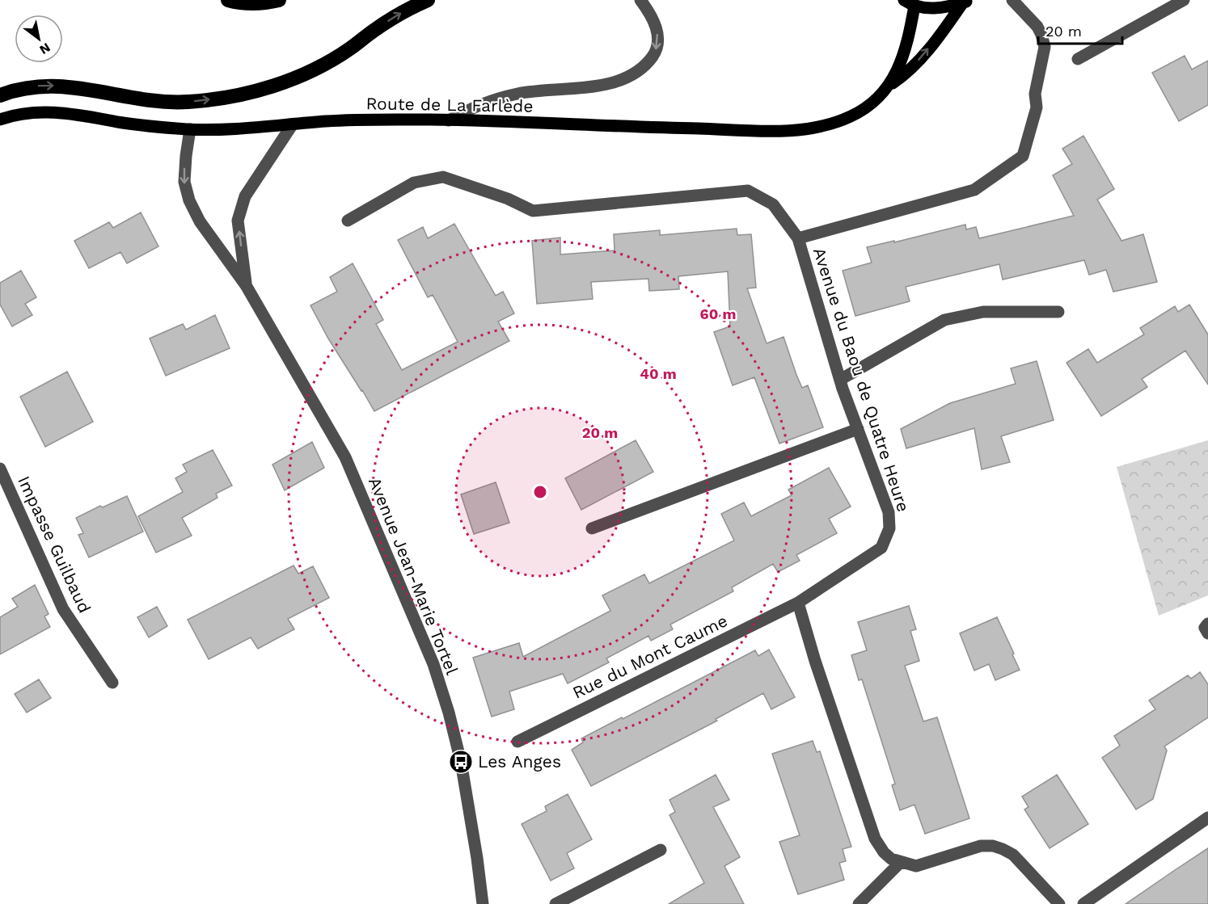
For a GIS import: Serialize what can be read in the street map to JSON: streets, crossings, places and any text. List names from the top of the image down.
{
  "streets": {
    "main road": ["Route de La Farlède"],
    "street": [
      "Avenue du Baou de Quatre Heure",
      "Impasse Guilbaud",
      "Avenue Jean-Marie Tortel",
      "Rue du Mont Caume"
    ]
  },
  "crossings": [
    ["Route de La Farlède", "Avenue Jean-Marie Tortel"],
    ["Avenue du Baou de Quatre Heure", "Rue du Mont Caume"]
  ],
  "places": {
    "bus stop": ["Les Anges"]
  },
  "scale_bar": "20 m",
  "north": "bottom right",
  "rings": ["60 m", "40 m", "20 m"]
}
